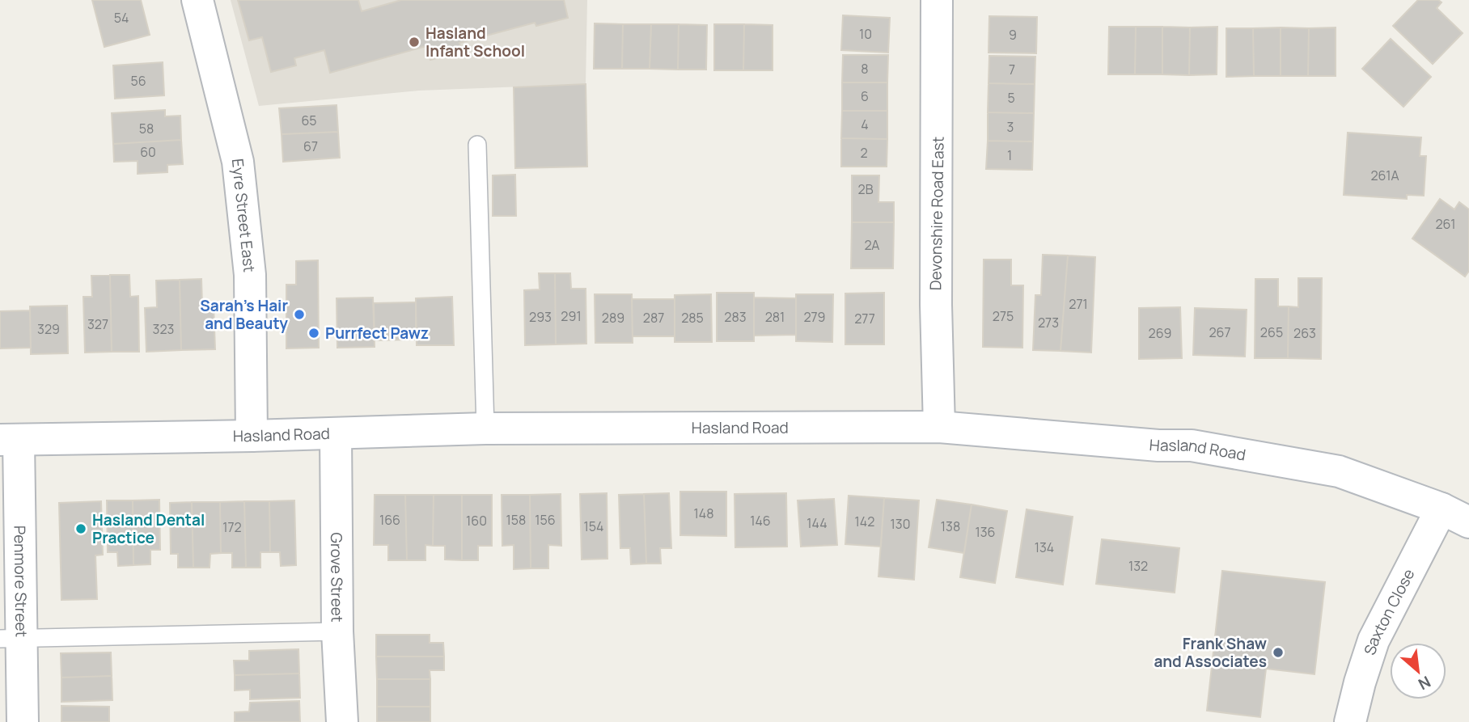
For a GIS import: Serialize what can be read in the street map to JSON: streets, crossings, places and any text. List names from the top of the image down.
{
  "streets": {
    "street": [
      "Devonshire Road East",
      "Eyre Street East",
      "Hasland Road",
      "Grove Street",
      "Penmore Street",
      "Saxton Close"
    ]
  },
  "crossings": [
    ["Devonshire Road East", "Hasland Road"],
    ["Eyre Street East", "Hasland Road"],
    ["Hasland Road", "Grove Street"],
    ["Hasland Road", "Penmore Street"],
    ["Hasland Road", "Saxton Close"]
  ],
  "places": [
    "Hasland Infant School",
    "Sarah’s Hair and Beauty",
    "Purrfect Pawz",
    "Hasland Dental Practice",
    "Frank Shaw and Associates"
  ],
  "house_numbers": [
    "54",
    "10",
    "9",
    "8",
    "7",
    "56",
    "6",
    "5",
    "65",
    "4",
    "3",
    "58",
    "67",
    "60",
    "2",
    "1",
    "261A",
    "2B",
    "261",
    "2A",
    "271",
    "291",
    "275",
    "293",
    "283",
    "281",
    "279",
    "289",
    "287",
    "285",
    "277",
    "273",
    "327",
    "329",
    "323",
    "267",
    "265",
    "269",
    "263",
    "148",
    "166",
    "158",
    "156",
    "160",
    "146",
    "142",
    "144",
    "130",
    "154",
    "138",
    "172",
    "136",
    "134",
    "132"
  ],
  "north": "bottom right"
}
